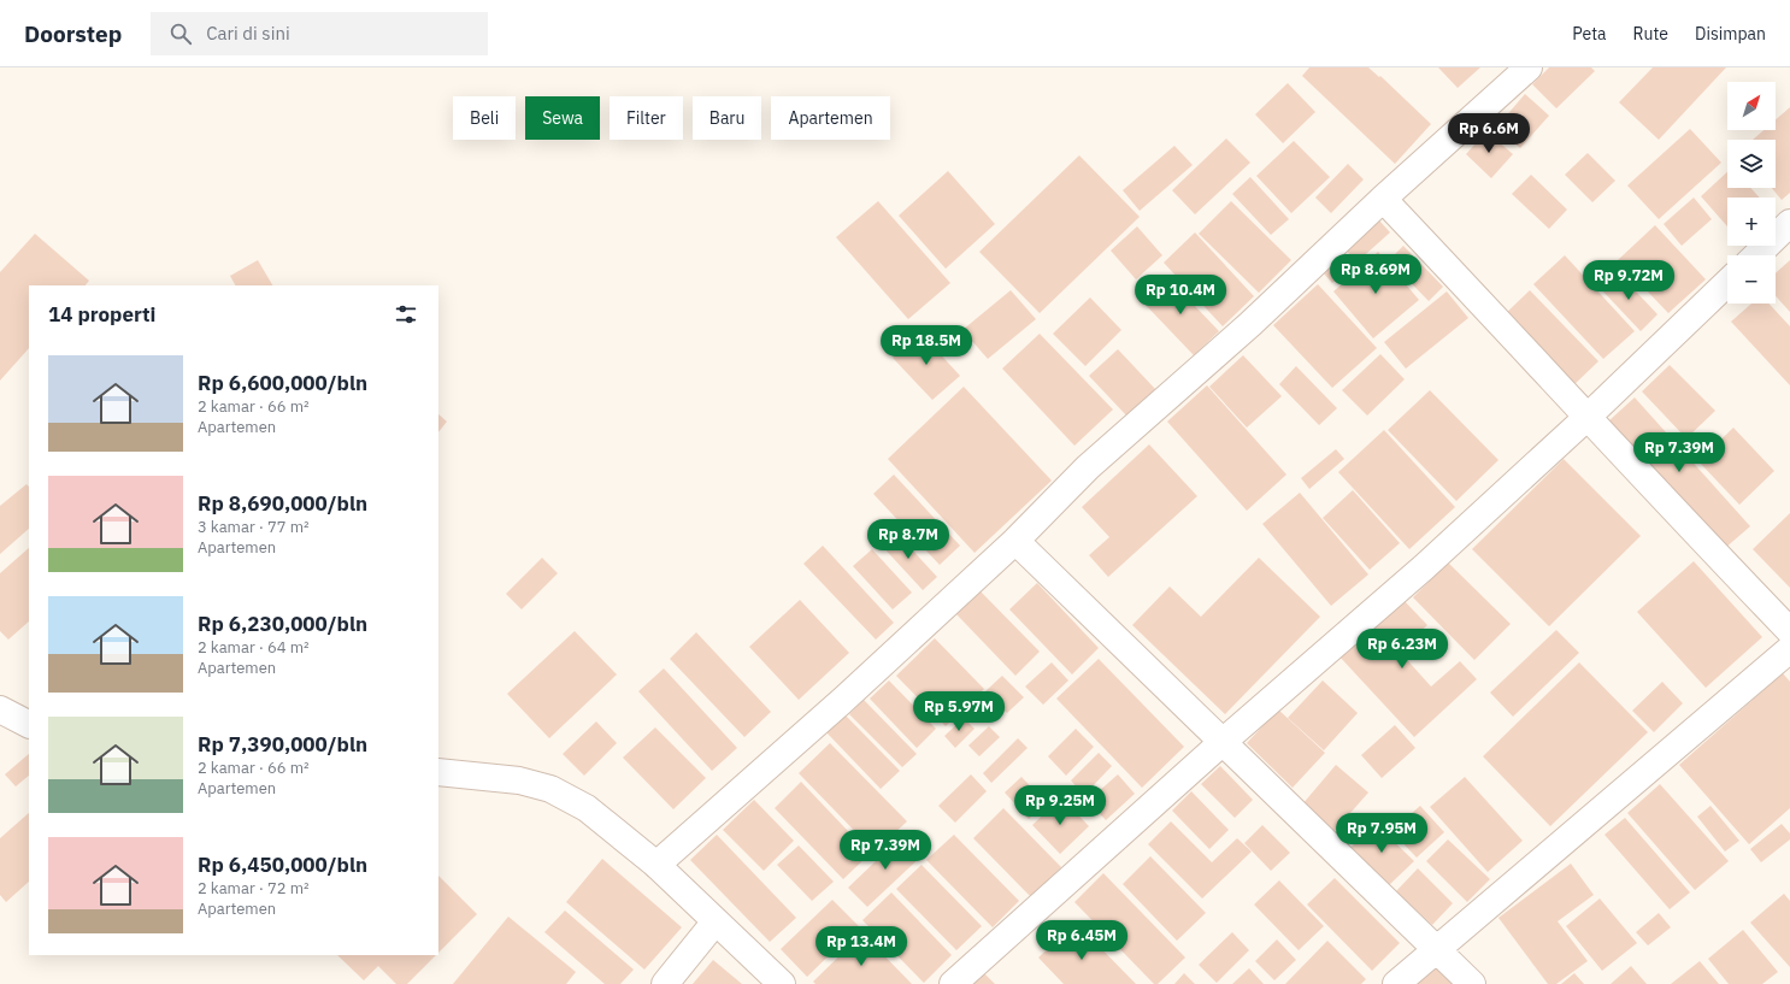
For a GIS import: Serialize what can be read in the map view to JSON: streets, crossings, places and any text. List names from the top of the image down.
{
  "north": "top right",
  "page": {
    "header": "Doorstep",
    "search": "Cari di sini",
    "nav": ["Peta", "Rute", "Disimpan"],
    "map_buttons": ["+", "−"],
    "chip": [
      "Beli",
      "Sewa",
      "Filter",
      "Baru",
      "Apartemen"
    ],
    "price": [
      "Rp 6.6M",
      "Rp 8.69M",
      "Rp 9.72M",
      "Rp 10.4M",
      "Rp 18.5M",
      "Rp 7.39M",
      "Rp 8.7M",
      "Rp 6.23M",
      "Rp 5.97M",
      "Rp 9.25M",
      "Rp 7.95M",
      "Rp 7.39M",
      "Rp 6.45M",
      "Rp 13.4M"
    ],
    "heading": "14 properti",
    "list": [
      {
        "name": "Rp 6,600,000/bln",
        "note": "2 kamar · 66 m² · Apartemen"
      },
      {
        "name": "Rp 8,690,000/bln",
        "note": "3 kamar · 77 m² · Apartemen"
      },
      {
        "name": "Rp 6,230,000/bln",
        "note": "2 kamar · 64 m² · Apartemen"
      },
      {
        "name": "Rp 7,390,000/bln",
        "note": "2 kamar · 66 m² · Apartemen"
      },
      {
        "name": "Rp 6,450,000/bln",
        "note": "2 kamar · 72 m² · Apartemen"
      }
    ]
  }
}
